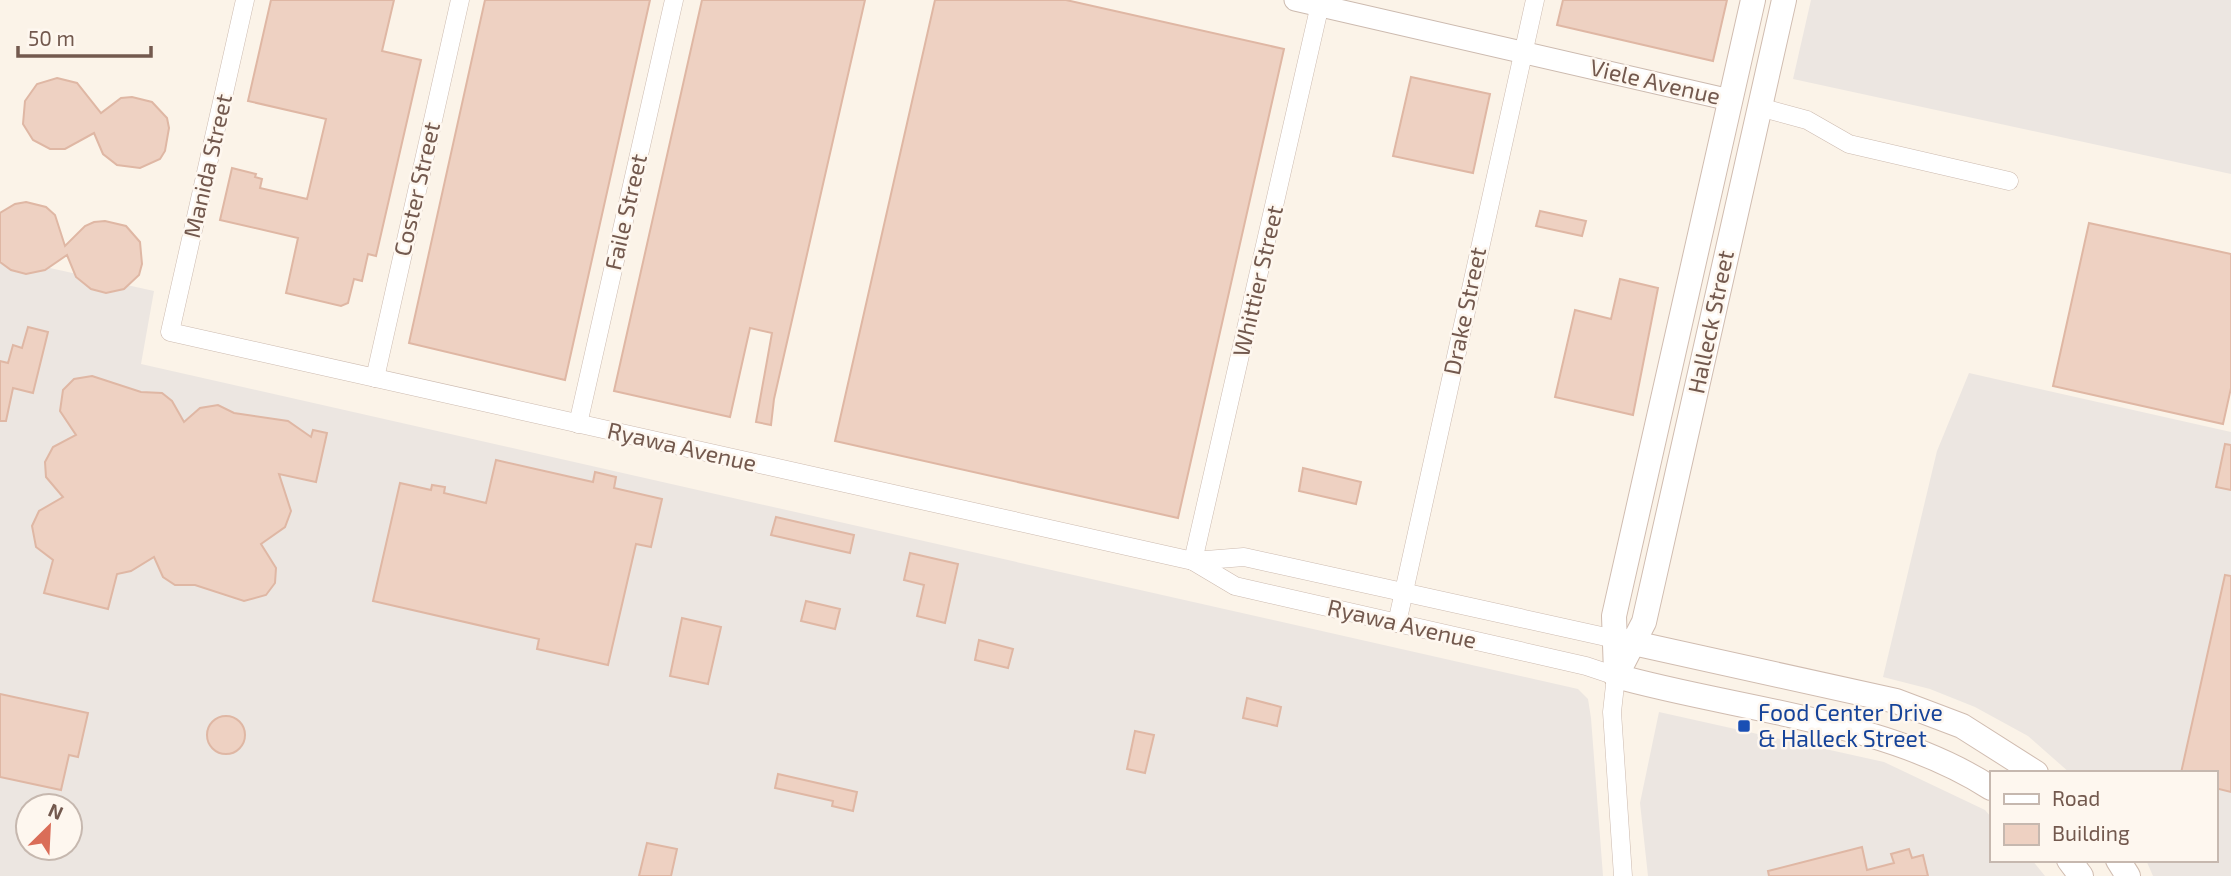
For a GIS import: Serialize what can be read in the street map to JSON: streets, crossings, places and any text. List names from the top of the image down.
{
  "streets": {
    "main road": ["Viele Avenue", "Halleck Street"],
    "street": [
      "Manida Street",
      "Coster Street",
      "Faile Street",
      "Whittier Street",
      "Drake Street",
      "Ryawa Avenue"
    ]
  },
  "crossings": [
    ["Viele Avenue", "Whittier Street"],
    ["Viele Avenue", "Drake Street"],
    ["Viele Avenue", "Halleck Street"],
    ["Manida Street", "Ryawa Avenue"],
    ["Coster Street", "Ryawa Avenue"],
    ["Faile Street", "Ryawa Avenue"],
    ["Whittier Street", "Ryawa Avenue"],
    ["Drake Street", "Ryawa Avenue"],
    ["Halleck Street", "Ryawa Avenue"]
  ],
  "places": {
    "transit": ["Food Center Drive & Halleck Street"]
  },
  "legend": ["Road", "Building"],
  "scale_bar": "50 m",
  "north": "top right"
}
